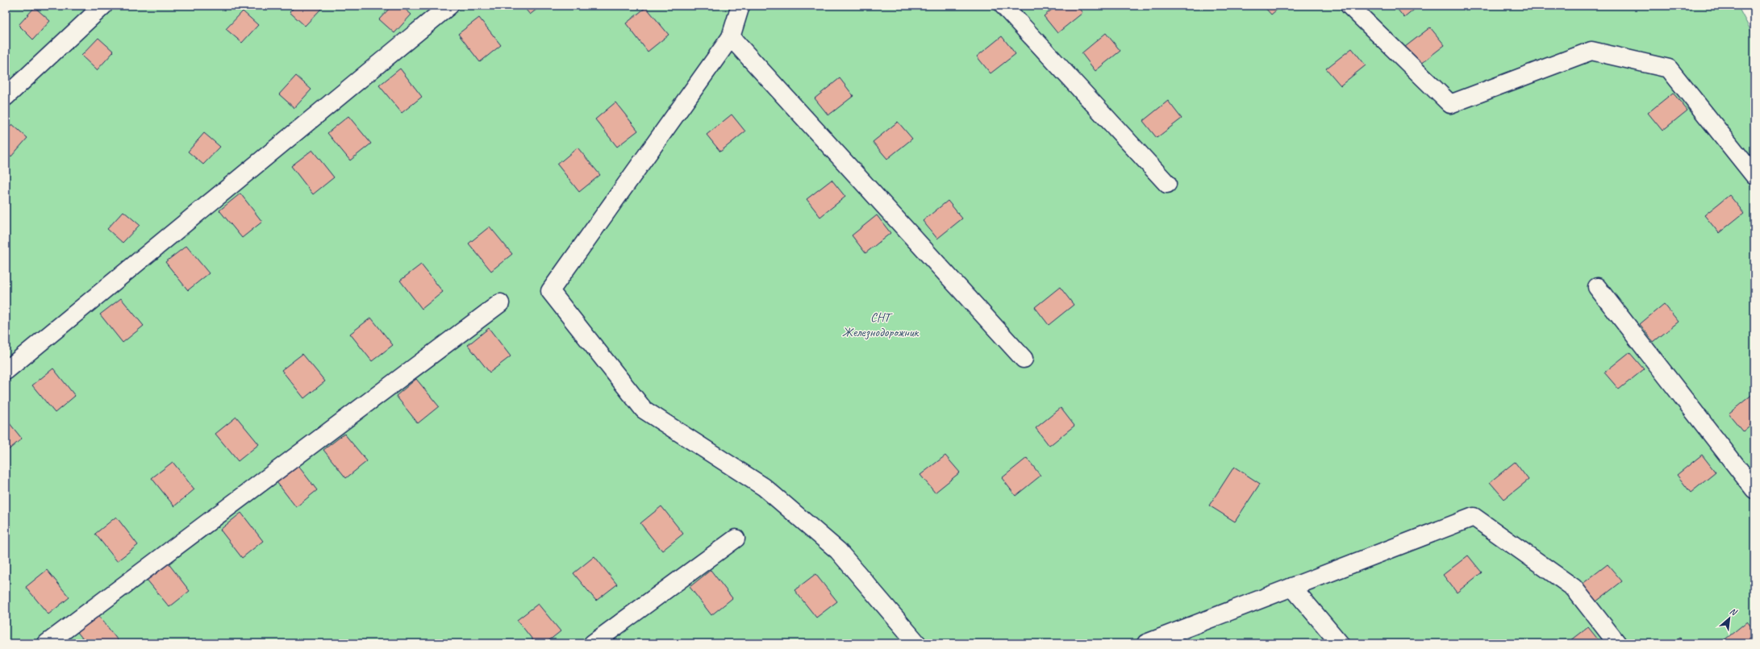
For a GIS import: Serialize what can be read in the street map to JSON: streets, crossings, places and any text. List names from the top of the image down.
{
  "parks": ["СНТ Железнодорожник"],
  "north": "top right"
}
